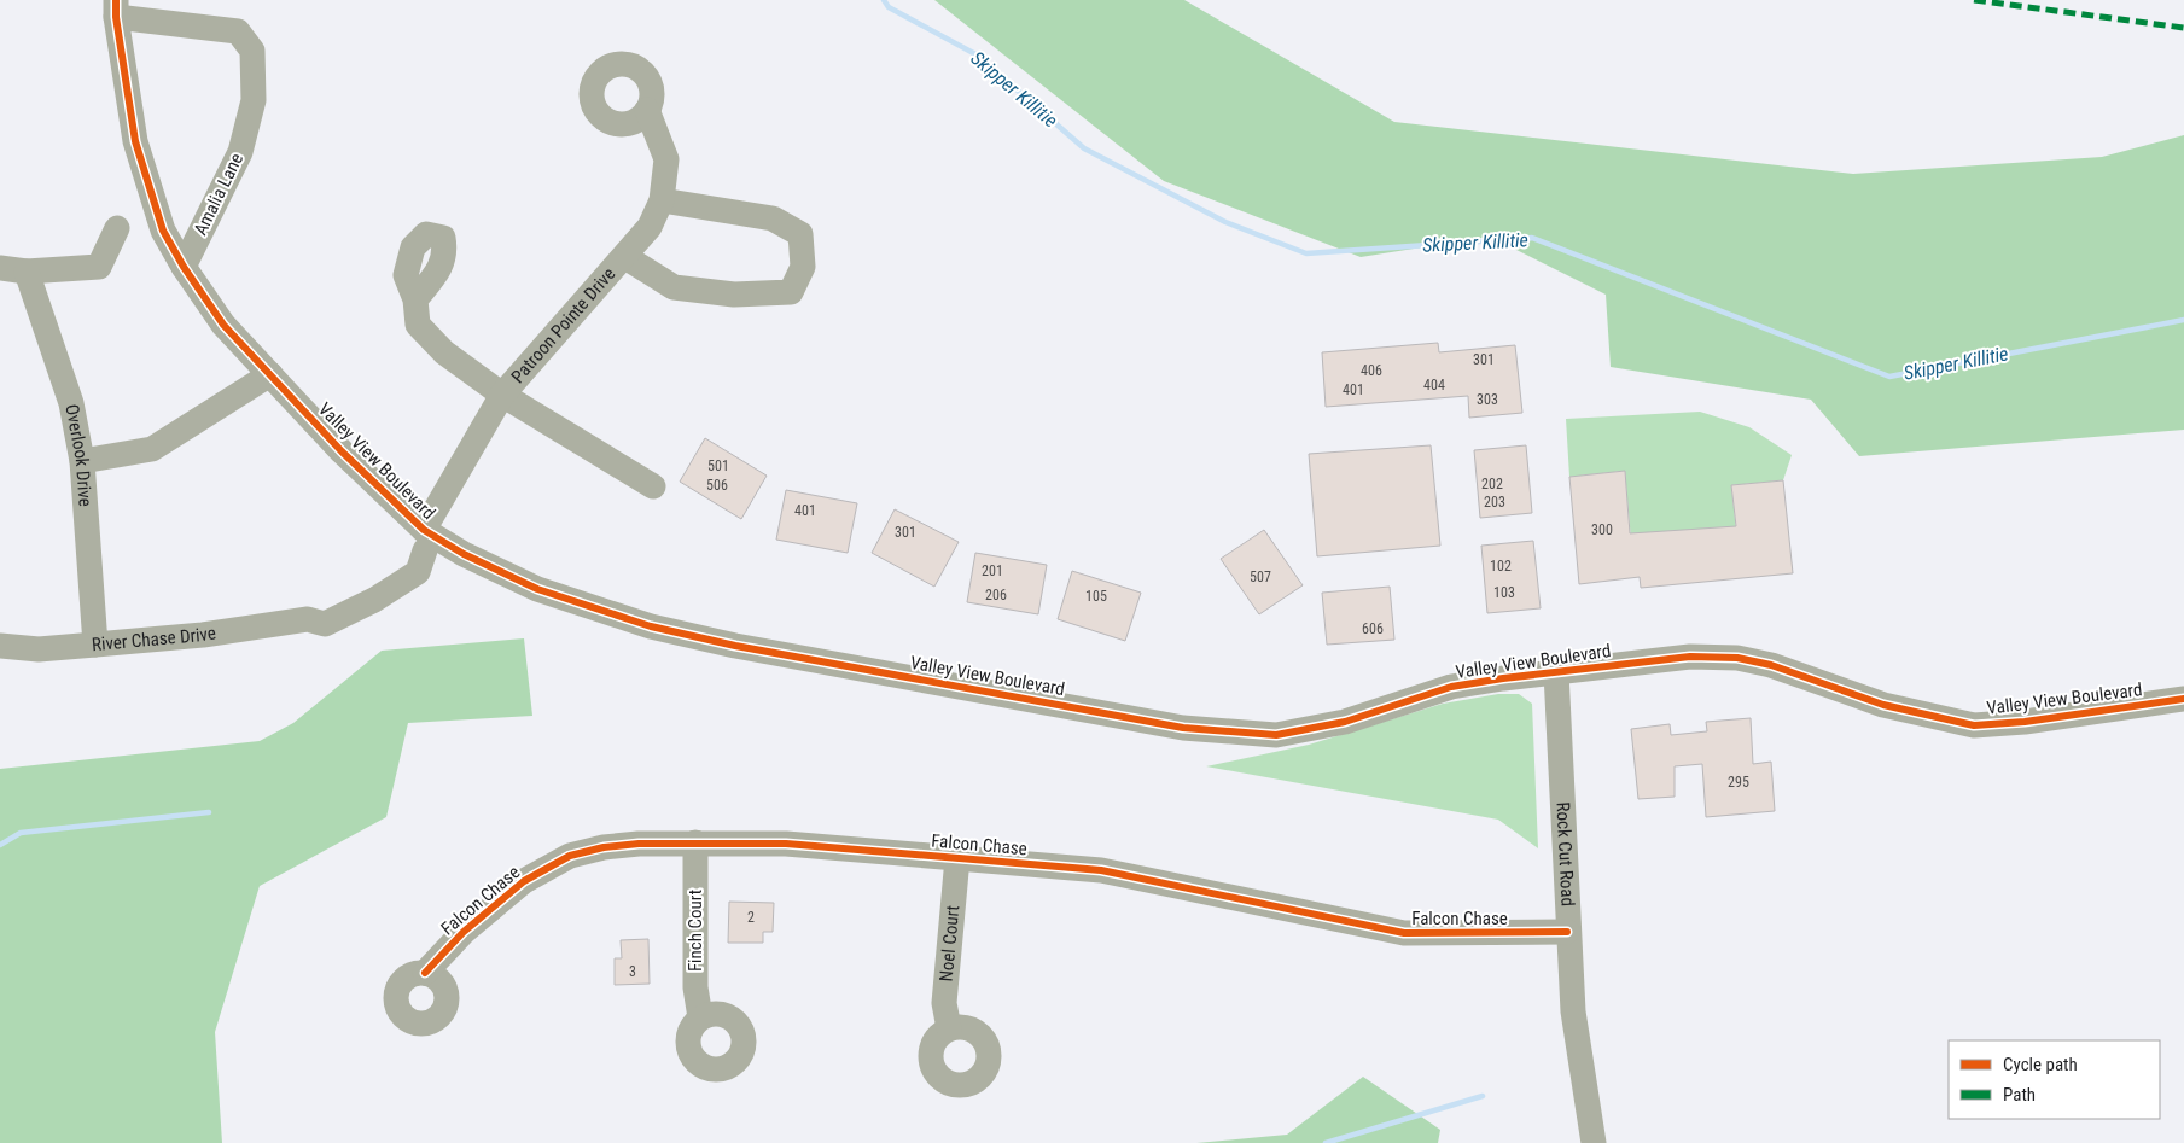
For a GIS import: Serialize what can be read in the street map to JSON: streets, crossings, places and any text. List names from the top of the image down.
{
  "streets": {
    "street": [
      "Amalia Lane",
      "Patroon Pointe Drive",
      "Overlook Drive",
      "Valley View Boulevard",
      "River Chase Drive",
      "Falcon Chase",
      "Rock Cut Road",
      "Finch Court",
      "Noel Court"
    ]
  },
  "crossings": [
    ["Amalia Lane", "Valley View Boulevard"],
    ["Patroon Pointe Drive", "Valley View Boulevard"],
    ["Patroon Pointe Drive", "River Chase Drive"],
    ["Overlook Drive", "River Chase Drive"],
    ["Valley View Boulevard", "River Chase Drive"],
    ["Valley View Boulevard", "Rock Cut Road"],
    ["Falcon Chase", "Rock Cut Road"],
    ["Falcon Chase", "Finch Court"],
    ["Falcon Chase", "Noel Court"]
  ],
  "water": ["Skipper Killitie"],
  "house_numbers": [
    "301",
    "406",
    "404",
    "401",
    "303",
    "501",
    "202",
    "506",
    "203",
    "401",
    "300",
    "301",
    "102",
    "201",
    "507",
    "103",
    "206",
    "105",
    "606",
    "295",
    "2",
    "3"
  ],
  "legend": ["Cycle path", "Path"]
}
